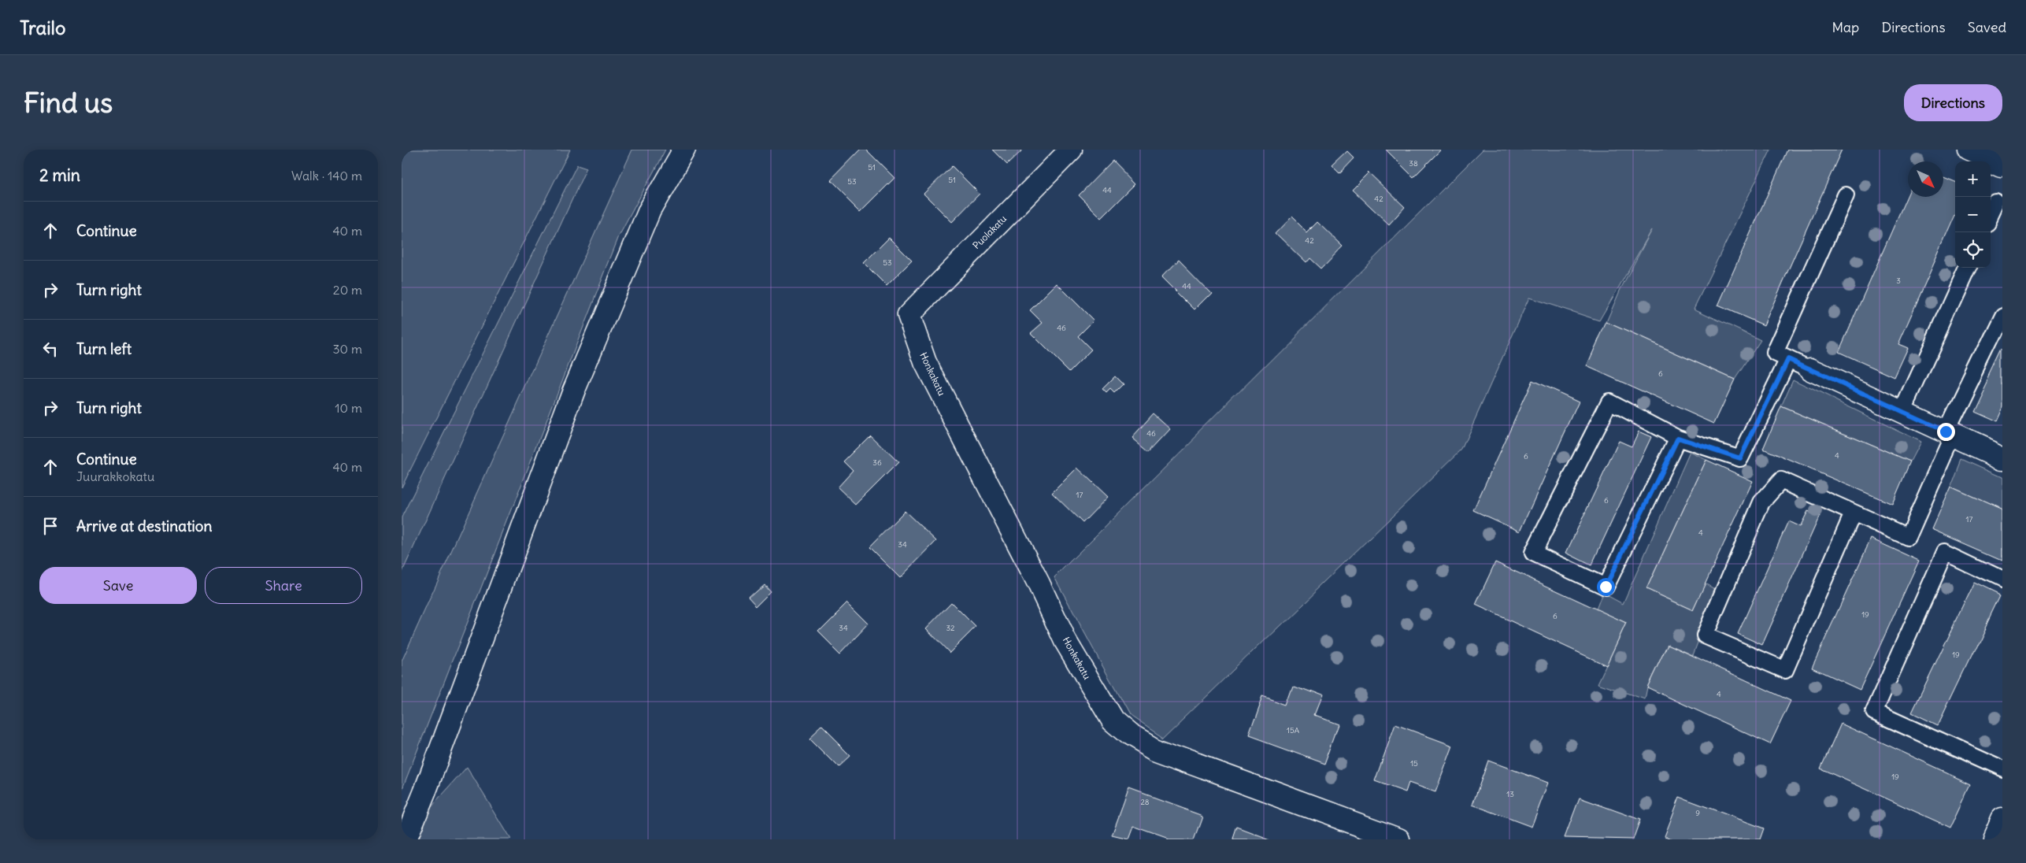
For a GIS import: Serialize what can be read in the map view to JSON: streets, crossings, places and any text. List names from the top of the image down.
{
  "streets": {
    "street": ["Puolakatu", "Honkakatu"]
  },
  "crossings": [
    ["Puolakatu", "Honkakatu"]
  ],
  "house_numbers": [
    "38",
    "51",
    "51",
    "53",
    "44",
    "42",
    "42",
    "53",
    "3",
    "44",
    "46",
    "6",
    "46",
    "4",
    "6",
    "36",
    "17",
    "6",
    "17",
    "4",
    "34",
    "19",
    "6",
    "34",
    "32",
    "19",
    "4",
    "15A",
    "15",
    "19",
    "13",
    "28",
    "9"
  ],
  "north": "bottom right",
  "page": {
    "header": "Trailo",
    "nav": ["Map", "Directions", "Saved"],
    "buttons": [
      "Directions",
      ["Save", "Share"]
    ],
    "title": "Find us",
    "heading": ["2 min", "Walk · 140 m"],
    "map_buttons": ["+", "−"],
    "list": [
      ["Continue", "40 m"],
      ["Turn right", "20 m"],
      ["Turn left", "30 m"],
      ["Turn right", "10 m"],
      ["Continue", "Juurakkokatu", "40 m"],
      "Arrive at destination"
    ]
  }
}
